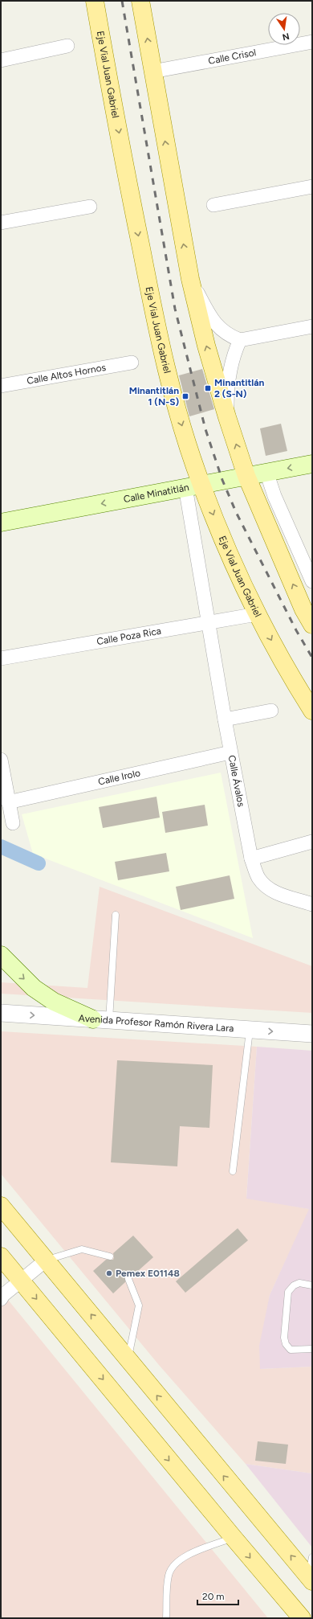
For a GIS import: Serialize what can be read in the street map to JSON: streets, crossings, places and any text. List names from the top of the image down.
{
  "streets": {
    "main road": ["Eje Vial Juan Gabriel", "Calle Minatitlán"],
    "street": [
      "Calle Crisol",
      "Calle Altos Hornos",
      "Calle Poza Rica",
      "Calle Irolo",
      "Calle Ávalos",
      "Avenida Profesor Ramón Rivera Lara"
    ]
  },
  "crossings": [
    ["Eje Vial Juan Gabriel", "Calle Minatitlán"],
    ["Eje Vial Juan Gabriel", "Calle Poza Rica"],
    ["Eje Vial Juan Gabriel", "Calle Ávalos"],
    ["Calle Minatitlán", "Calle Ávalos"],
    ["Calle Poza Rica", "Calle Ávalos"],
    ["Calle Irolo", "Calle Ávalos"]
  ],
  "one_way": ["Calle Minatitlán", "Avenida Profesor Ramón Rivera Lara"],
  "places": {
    "transit": ["Minantitlán 2 (S-N)", "Minantitlán 1 (N-S)"],
    "other": ["Pemex E01148"]
  },
  "scale_bar": "20 m",
  "north": "bottom"
}
